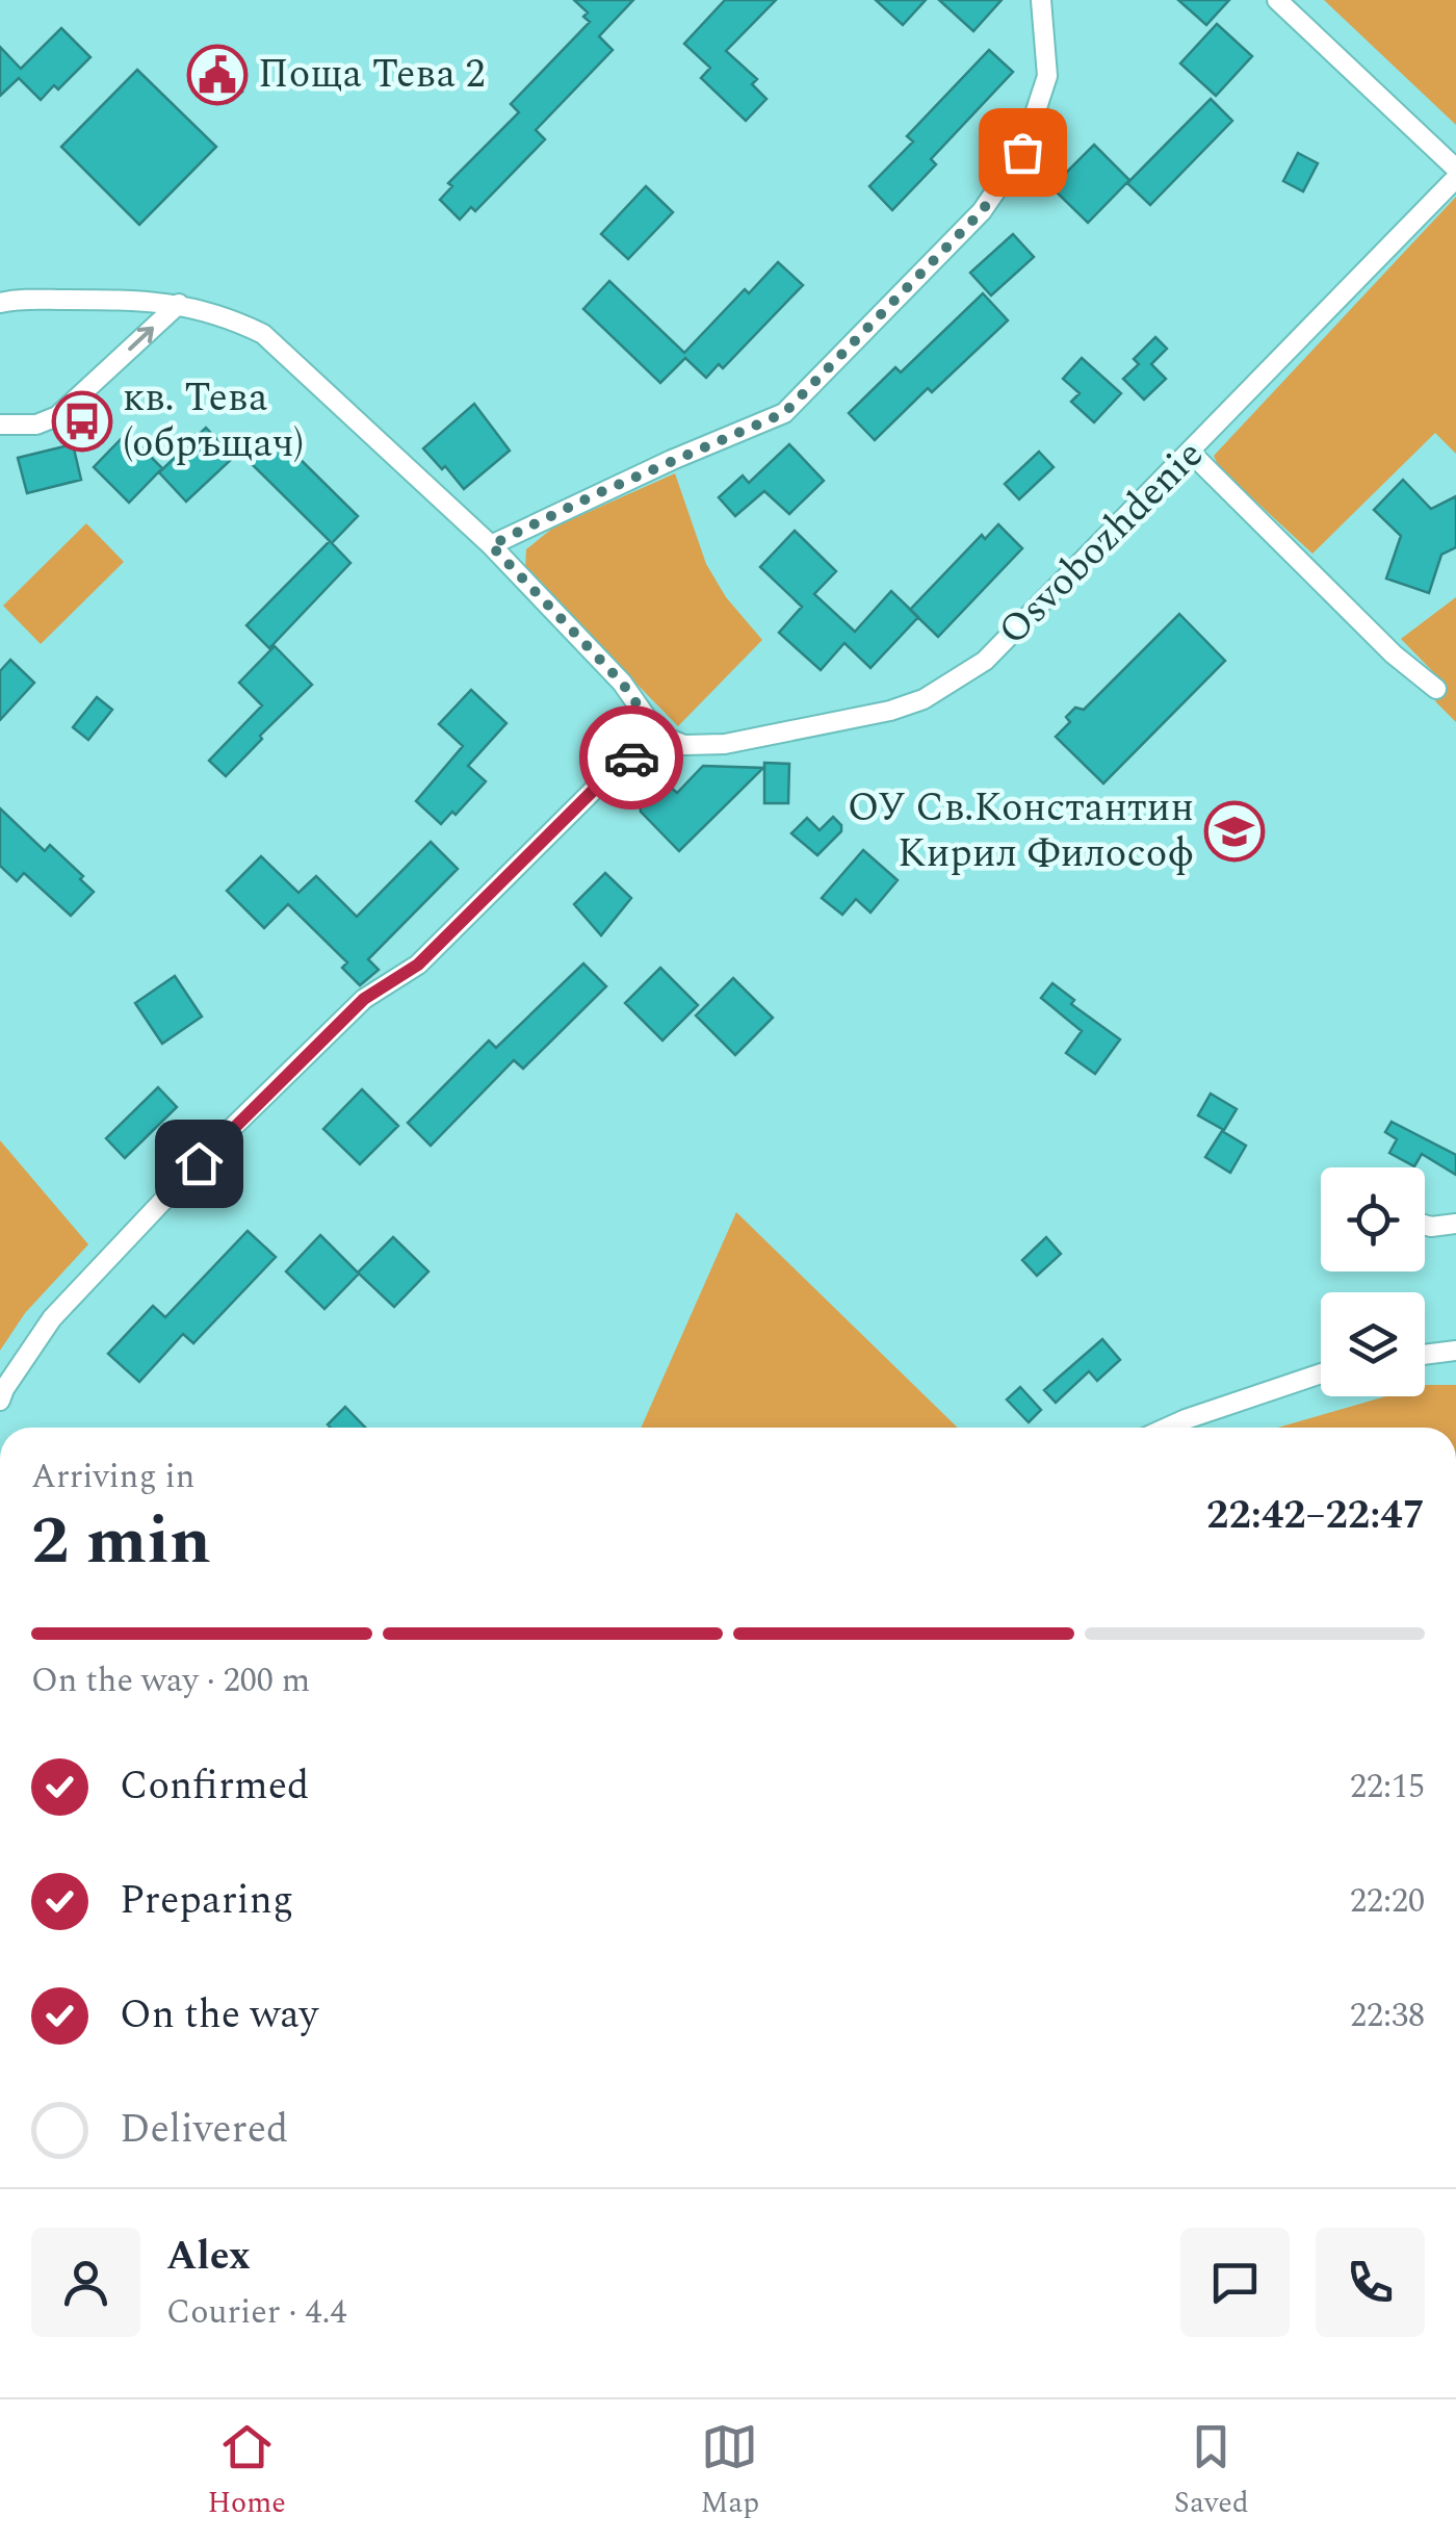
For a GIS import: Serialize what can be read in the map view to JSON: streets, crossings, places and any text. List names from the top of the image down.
{
  "streets": {
    "street": ["Osvobozhdenie"]
  },
  "places": {
    "public building": ["Поща Тева 2"],
    "bus stop": ["кв. Тева (обръщач)"],
    "school or university": ["ОУ Св.Константин Кирил Философ"]
  },
  "page": {
    "heading": ["2 min", "Arriving in", "22:42–22:47"],
    "panel": ["Alex", "Courier · 4.4"],
    "bar": "On the way · 200 m",
    "list": [
      ["Confirmed", "22:15"],
      ["Preparing", "22:20"],
      ["On the way", "22:38"],
      "Delivered"
    ],
    "tabs": ["Home", "Map", "Saved"]
  }
}
